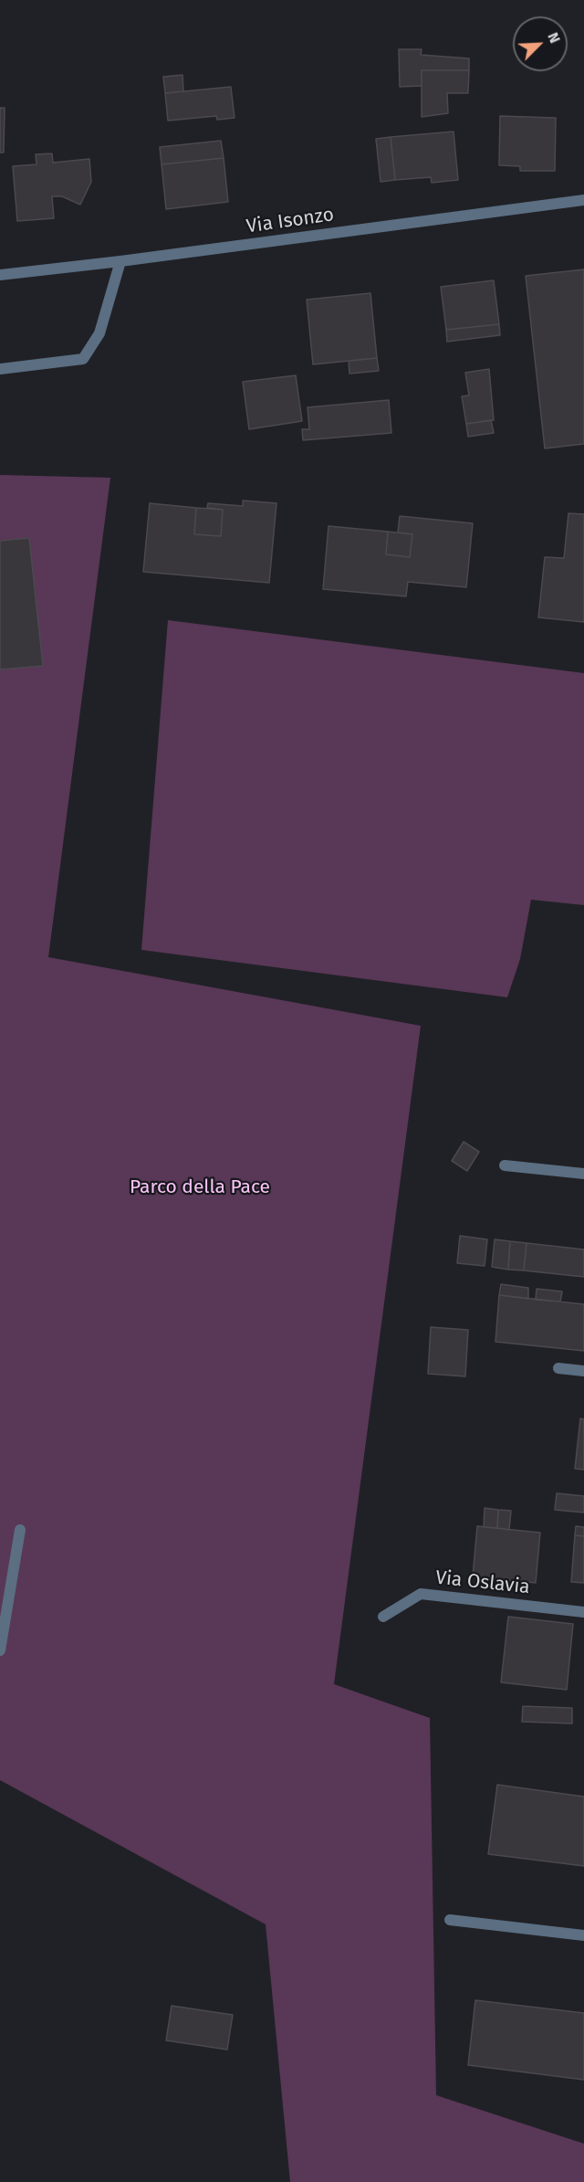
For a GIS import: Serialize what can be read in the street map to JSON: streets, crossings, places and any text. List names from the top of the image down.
{
  "streets": {
    "street": ["Via Isonzo", "Via Oslavia"]
  },
  "parks": ["Parco della Pace"],
  "north": "top right"
}
